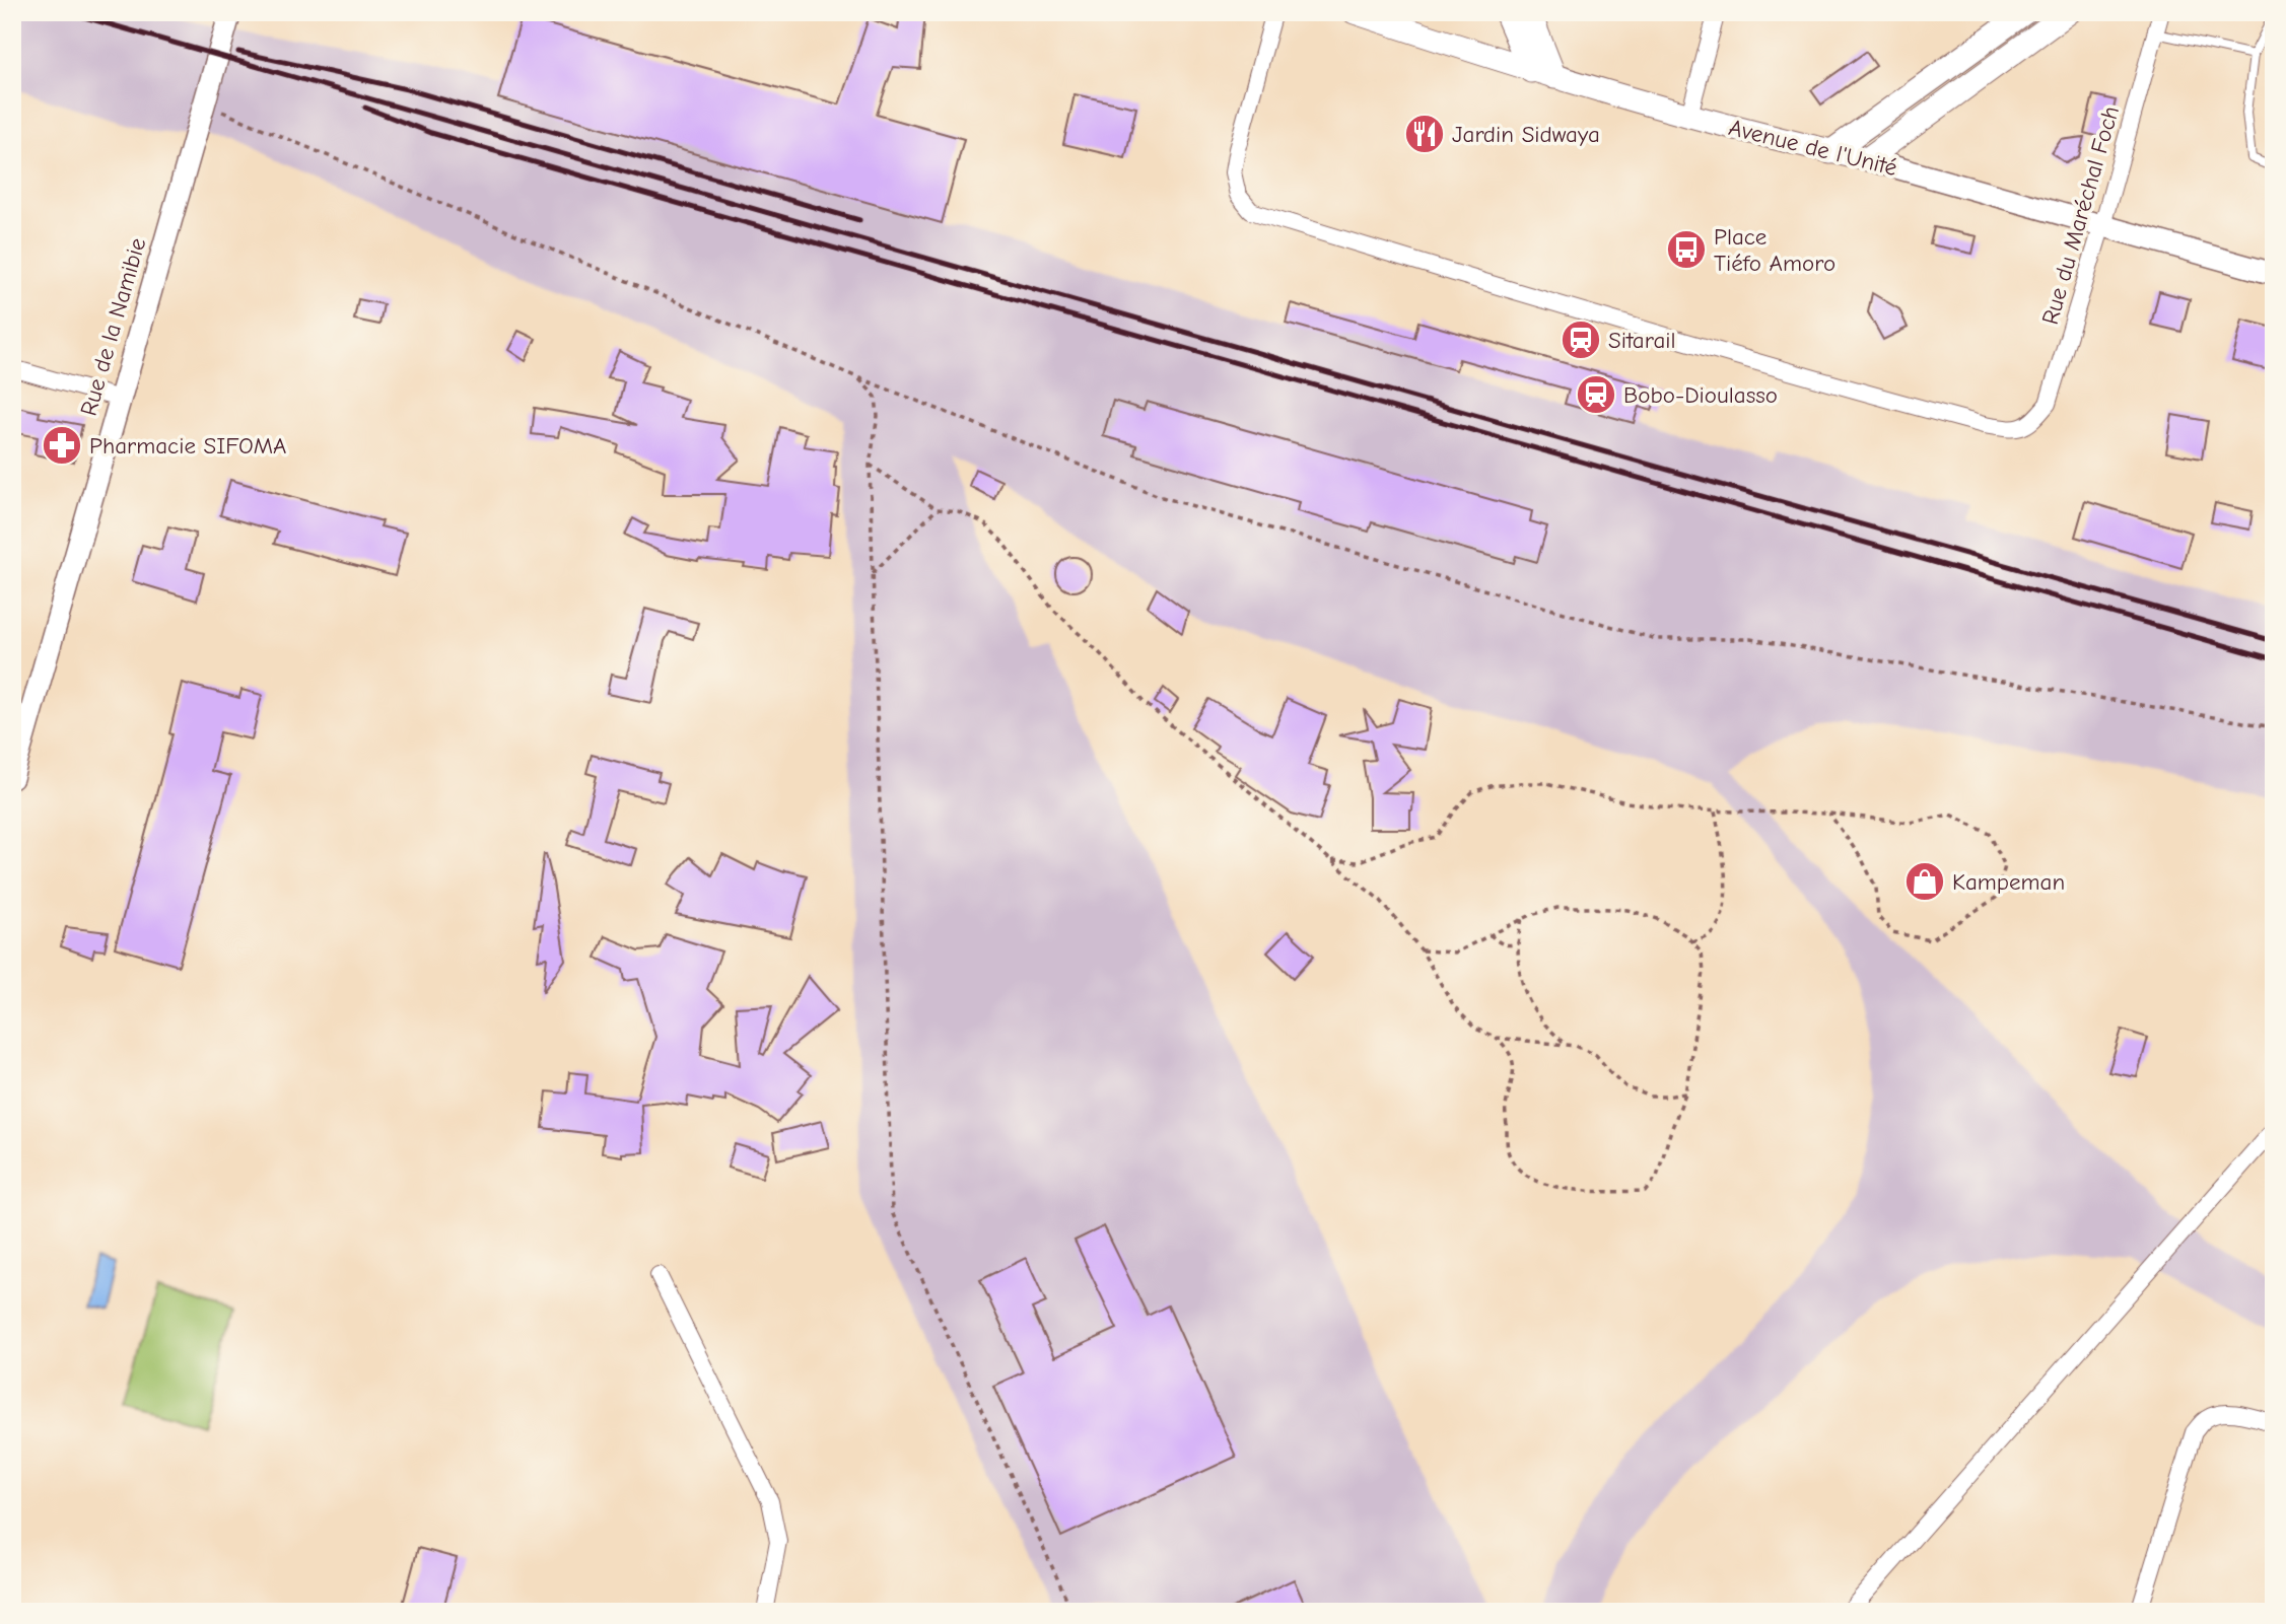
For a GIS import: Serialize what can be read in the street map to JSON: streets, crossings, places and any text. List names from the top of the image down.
{
  "streets": {
    "main road": ["Avenue de l'Unité"],
    "street": ["Rue du Maréchal Foch", "Rue de la Namibie"]
  },
  "crossings": [
    ["Avenue de l'Unité", "Rue du Maréchal Foch"]
  ],
  "places": {
    "restaurant": ["Jardin Sidwaya"],
    "bus stop": ["Place Tiéfo Amoro"],
    "station": ["Sitarail", "Bobo-Dioulasso"],
    "pharmacy": ["Pharmacie SIFOMA"],
    "shop": ["Kampeman"]
  }
}
